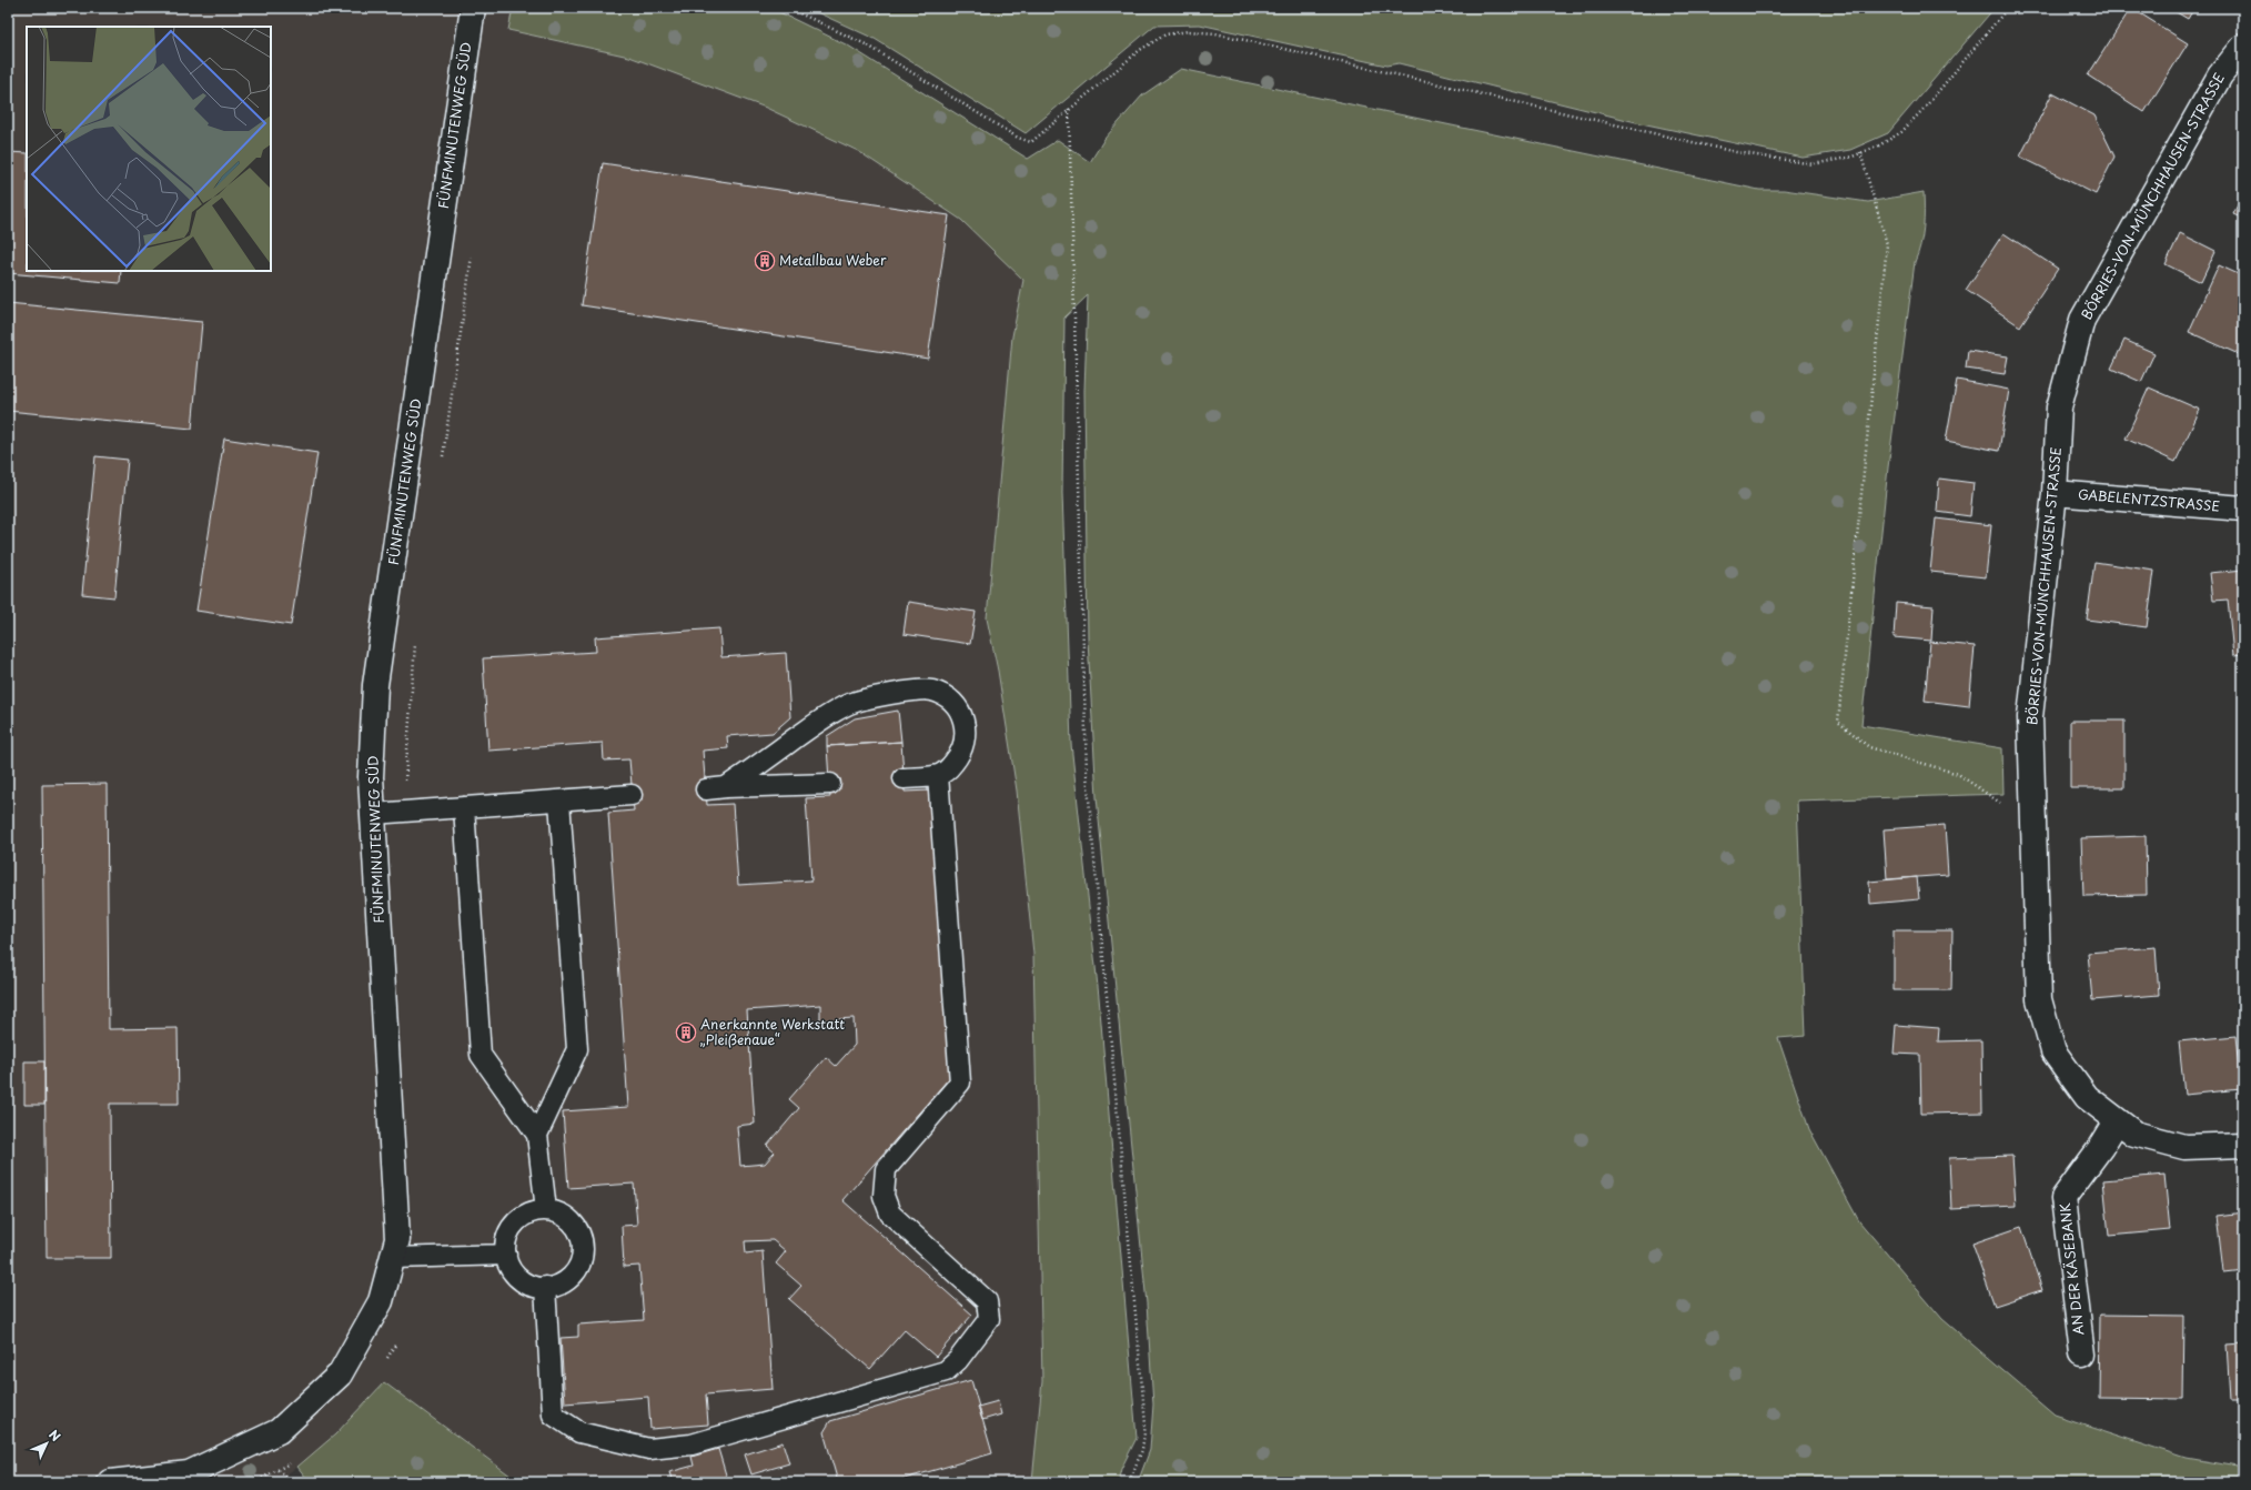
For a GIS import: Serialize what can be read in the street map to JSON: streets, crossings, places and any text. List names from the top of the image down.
{
  "streets": {
    "street": [
      "FÜNFMINUTENWEG SÜD",
      "BÖRRIES-VON-MÜNCHHAUSEN-STRASSE",
      "GABELENTZSTRASSE",
      "AN DER KÄSEBANK"
    ]
  },
  "crossings": [
    ["BÖRRIES-VON-MÜNCHHAUSEN-STRASSE", "GABELENTZSTRASSE"],
    ["BÖRRIES-VON-MÜNCHHAUSEN-STRASSE", "AN DER KÄSEBANK"]
  ],
  "places": {
    "building": ["Metallbau Weber", "Anerkannte Werkstatt „Pleißenaue“"]
  },
  "north": "top right"
}
